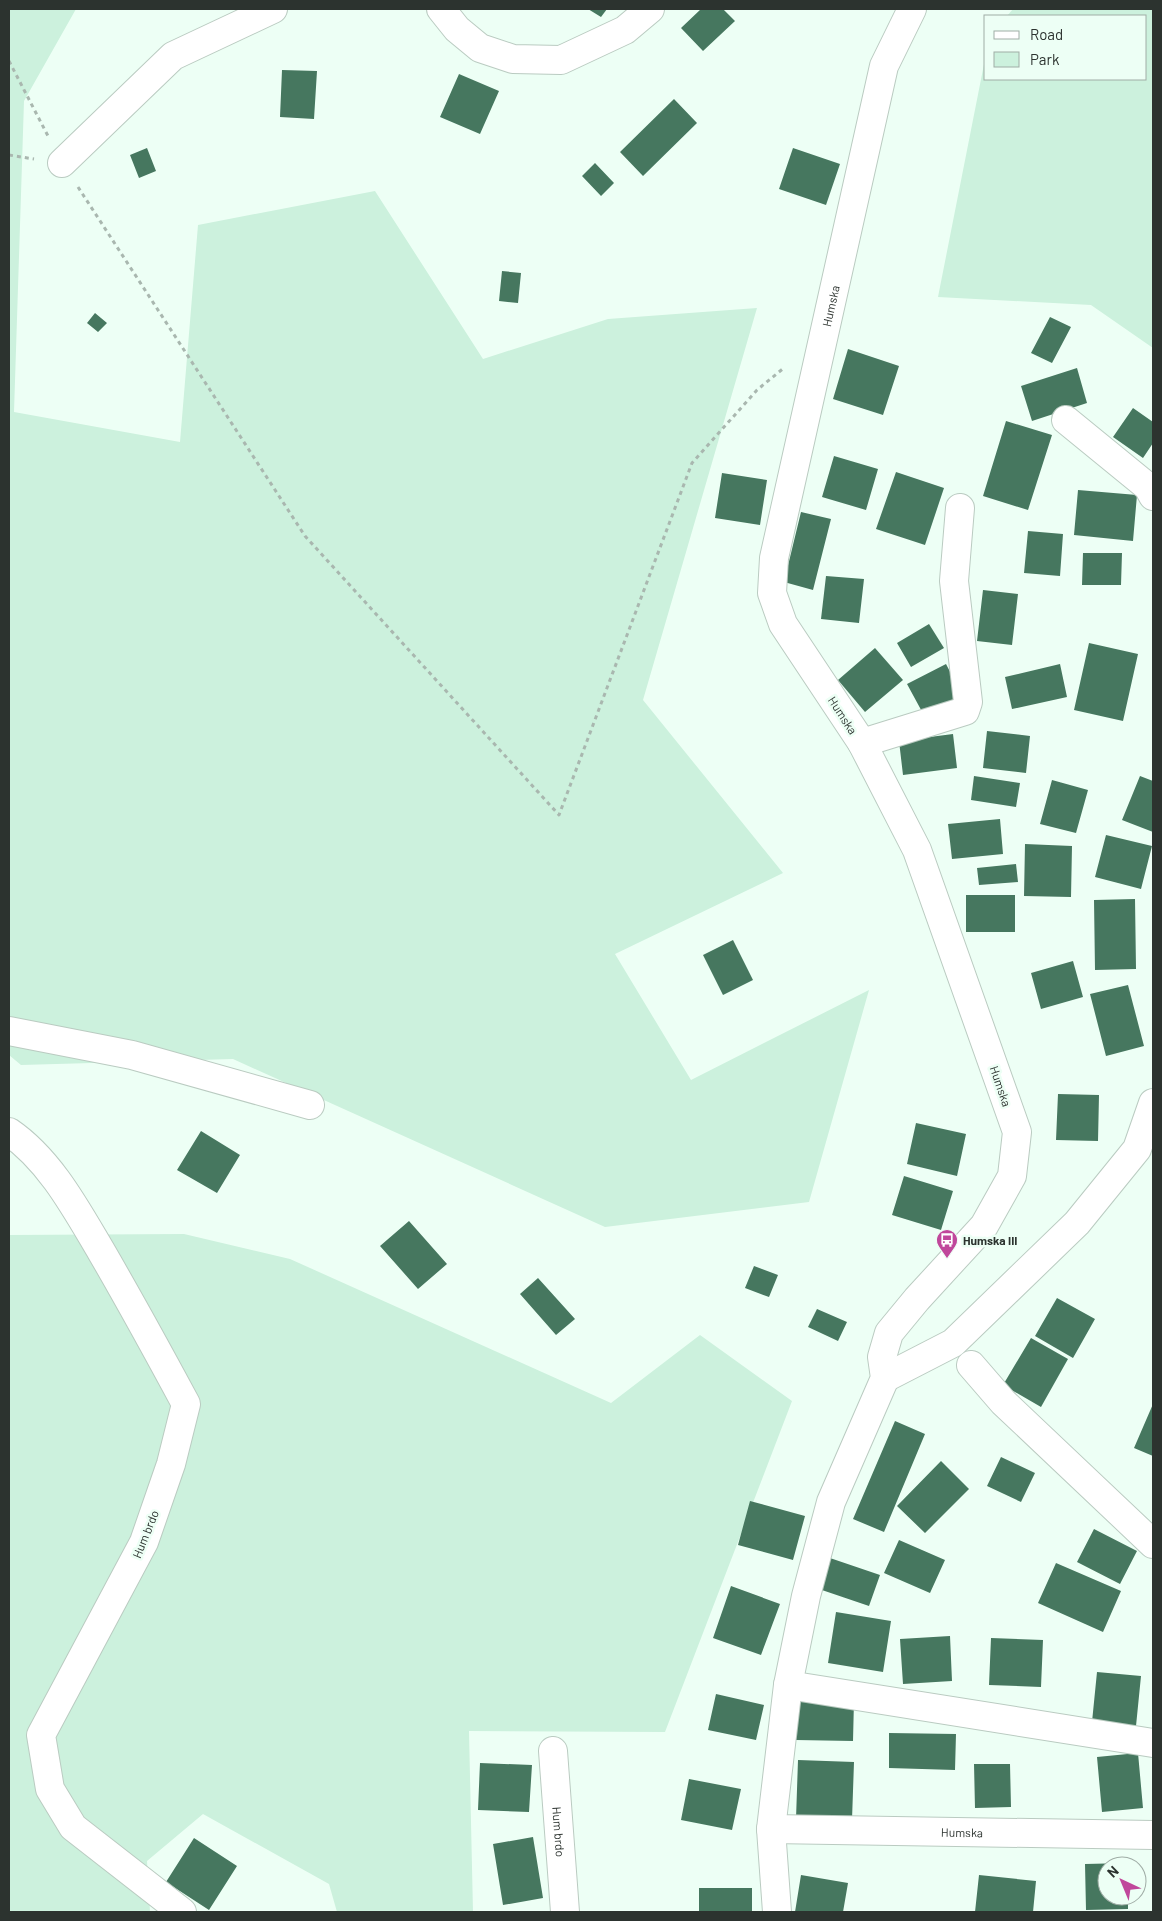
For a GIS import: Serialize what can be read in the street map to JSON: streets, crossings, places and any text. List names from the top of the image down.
{
  "streets": {
    "street": ["Humska", "Hum brdo"]
  },
  "places": {
    "bus stop": ["Humska III"]
  },
  "legend": ["Road", "Park"],
  "north": "top left"
}
